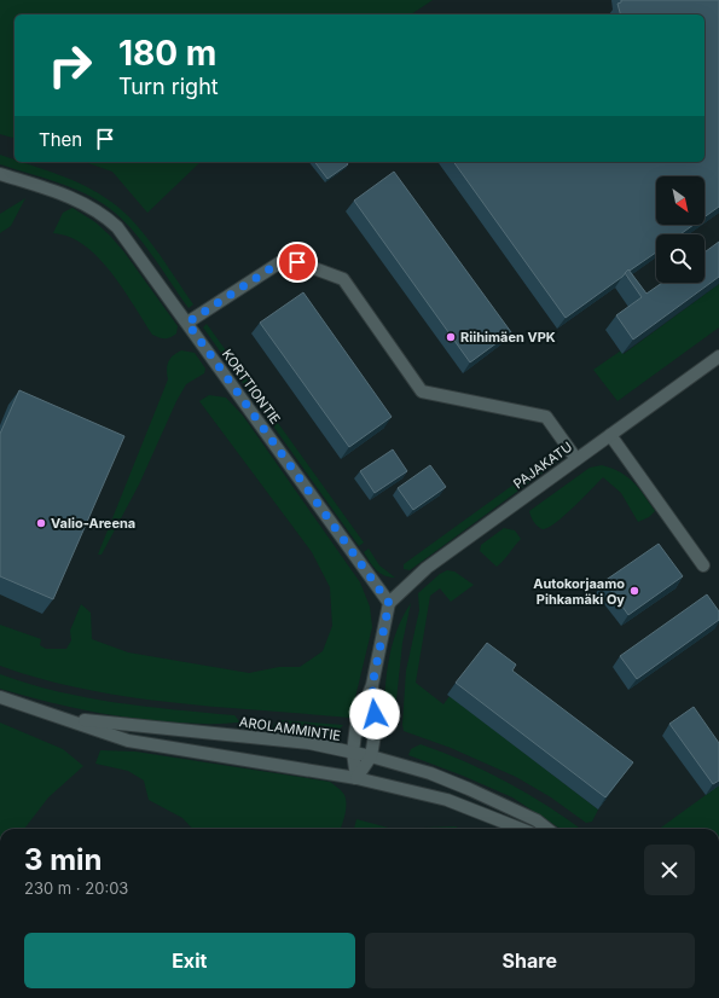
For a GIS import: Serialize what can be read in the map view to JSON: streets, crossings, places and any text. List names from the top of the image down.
{
  "streets": {
    "street": ["KORTTIONTIE", "PAJAKATU", "AROLAMMINTIE"]
  },
  "crossings": [
    ["KORTTIONTIE", "PAJAKATU"]
  ],
  "places": ["Riihimäen VPK", "Valio-Areena", "Autokorjaamo Pihkamäki Oy"],
  "north": "bottom right",
  "page": {
    "turn": ["180 m", "Turn right"],
    "then": "Then",
    "heading": ["3 min", "230 m · 20:03"],
    "buttons": ["Exit", "Share"]
  }
}
